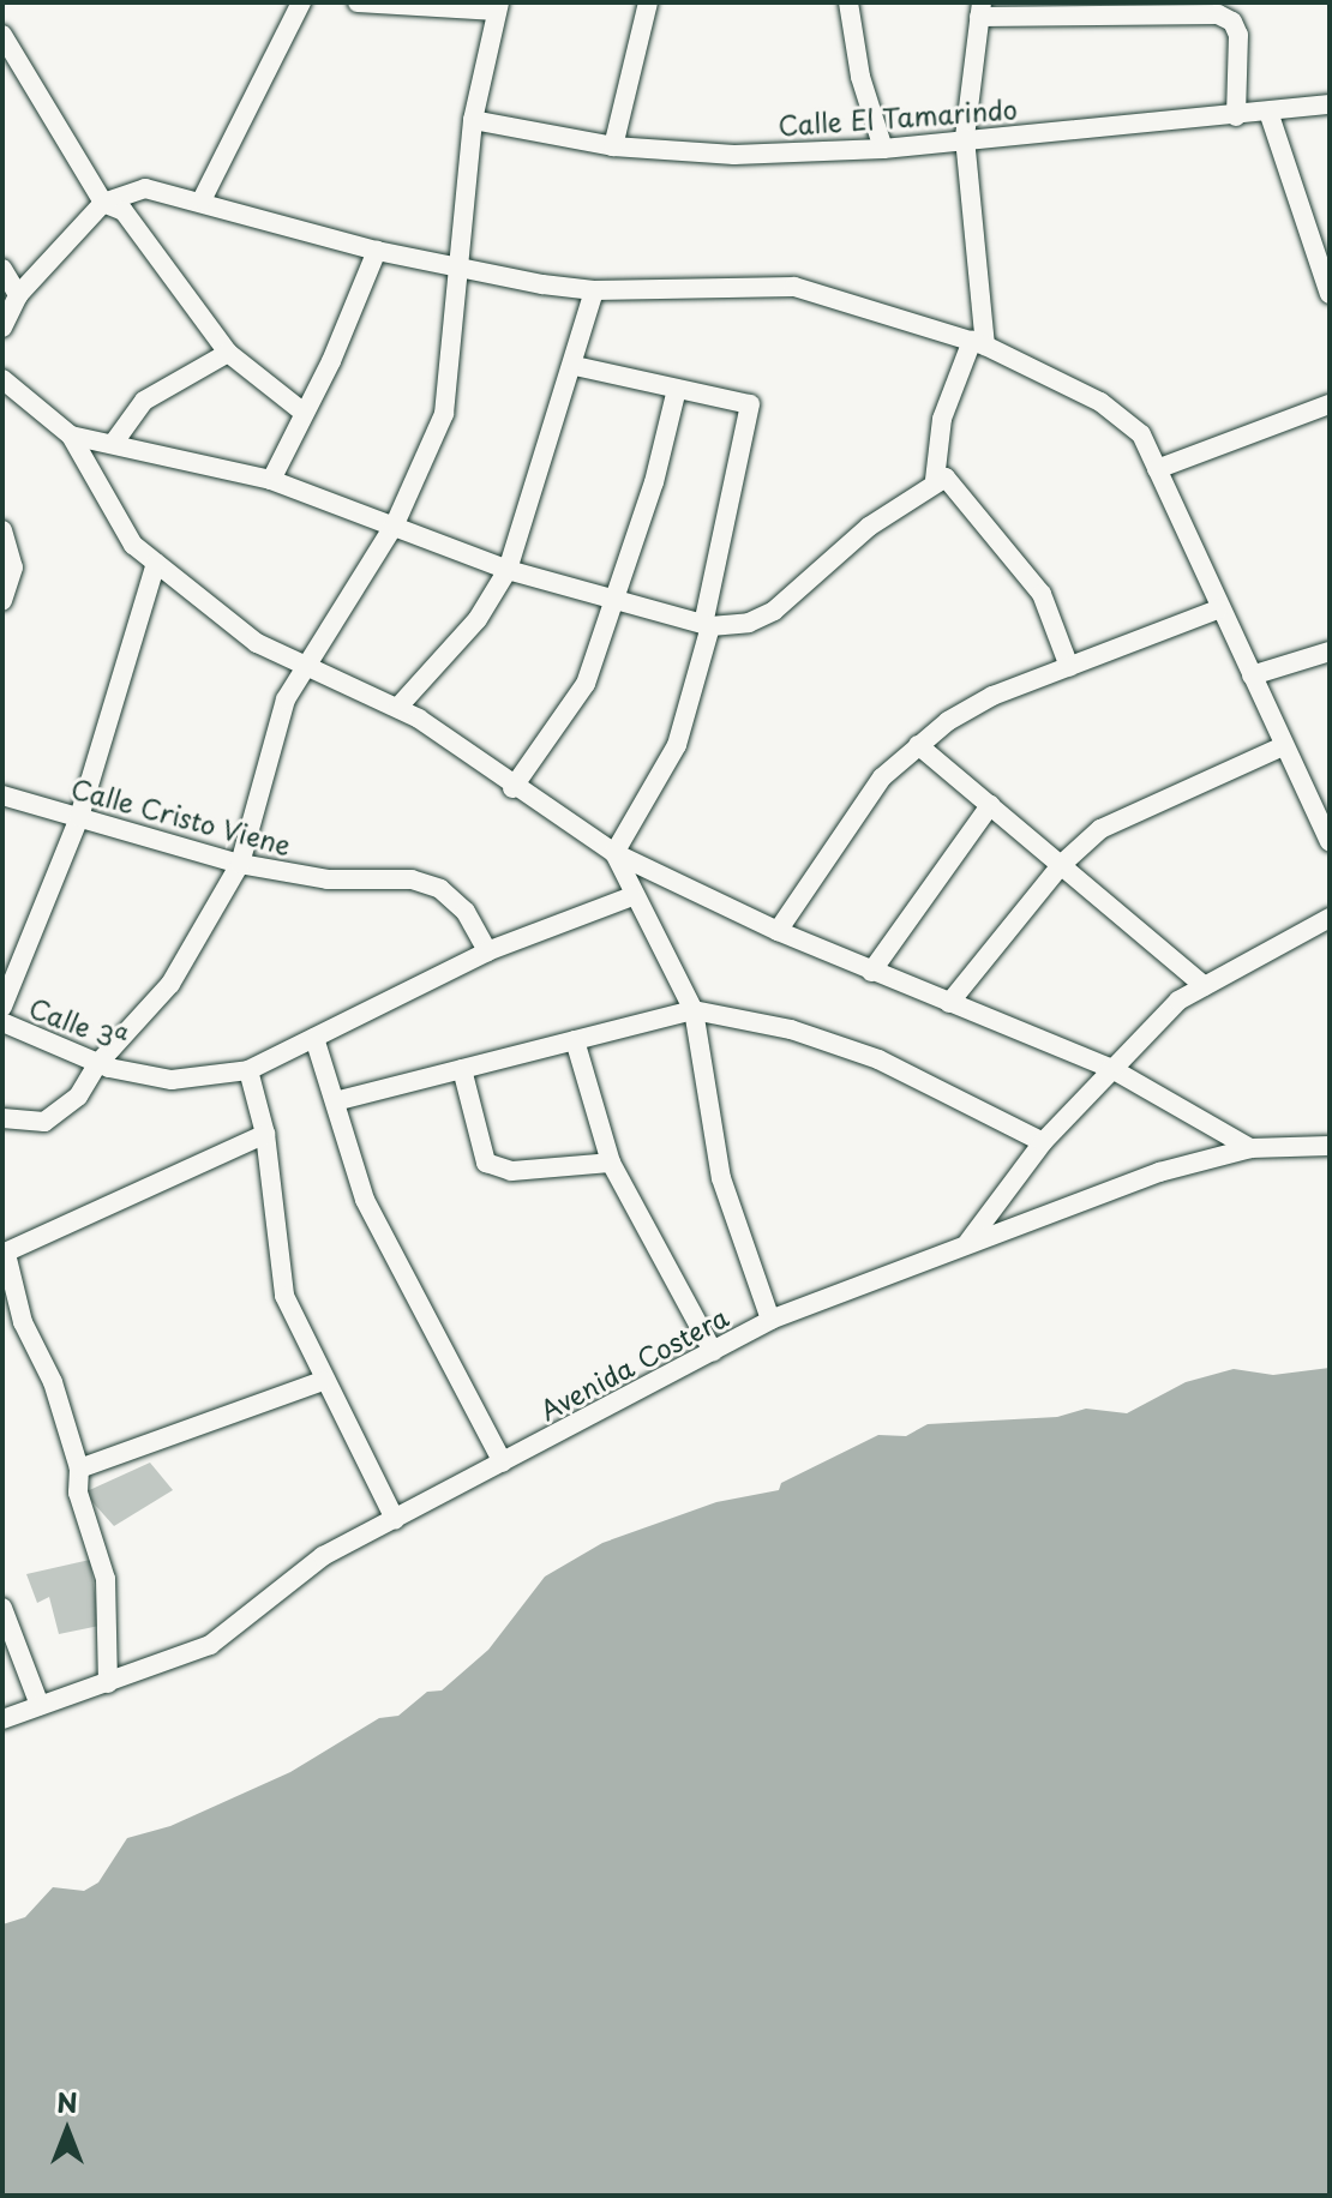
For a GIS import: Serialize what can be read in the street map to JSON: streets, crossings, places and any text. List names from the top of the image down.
{
  "streets": {
    "street": [
      "Calle El Tamarindo",
      "Calle Cristo Viene",
      "Calle 3ª",
      "Avenida Costera"
    ]
  },
  "crossings": [
    ["Calle Cristo Viene", "Calle 3ª"]
  ],
  "north": "top"
}
